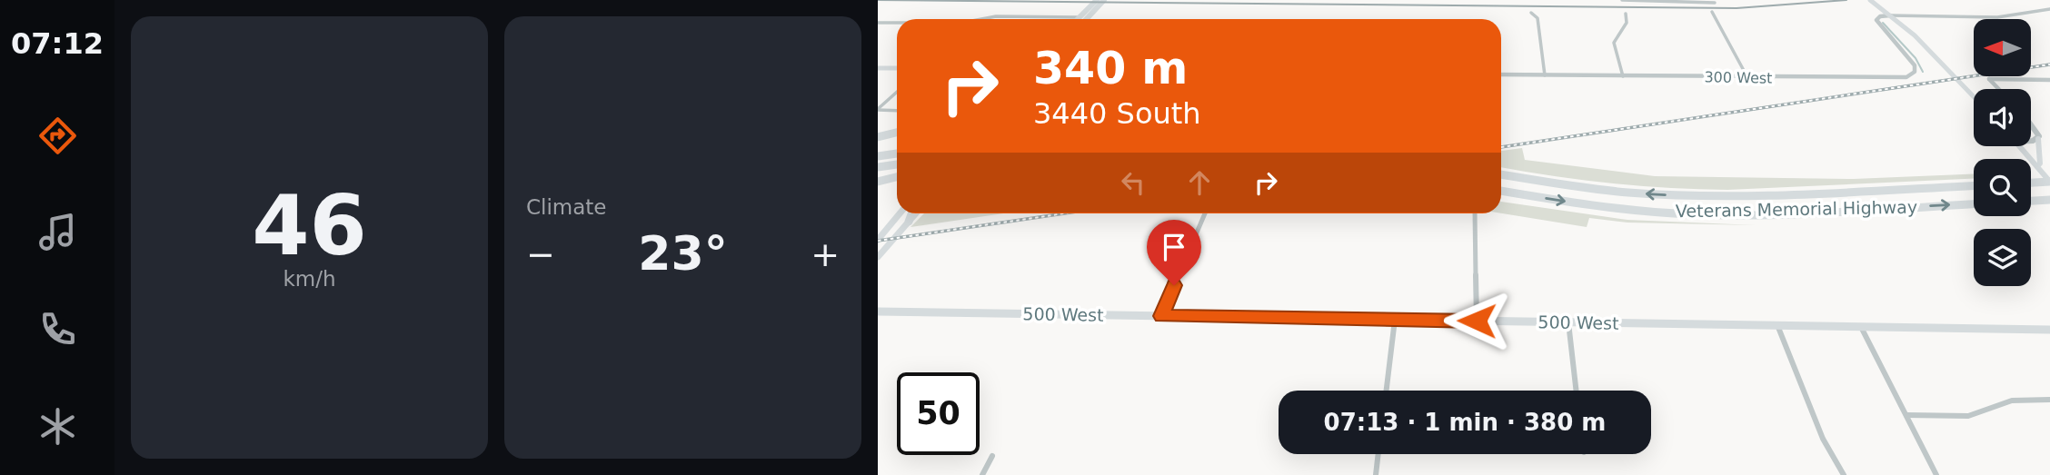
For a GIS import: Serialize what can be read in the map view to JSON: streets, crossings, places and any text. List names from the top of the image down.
{
  "streets": {
    "highway": ["Veterans Memorial Highway"],
    "main road": ["500 West"],
    "street": ["300 West"]
  },
  "north": "left",
  "page": {
    "tabs": "07:12",
    "tile": [
      ["46", "km/h"],
      "Climate"
    ],
    "turn": ["340 m", "3440 South"],
    "heat": ["−", "23°", "+"],
    "limit": "50",
    "trip": "07:13 · 1 min · 380 m"
  }
}
